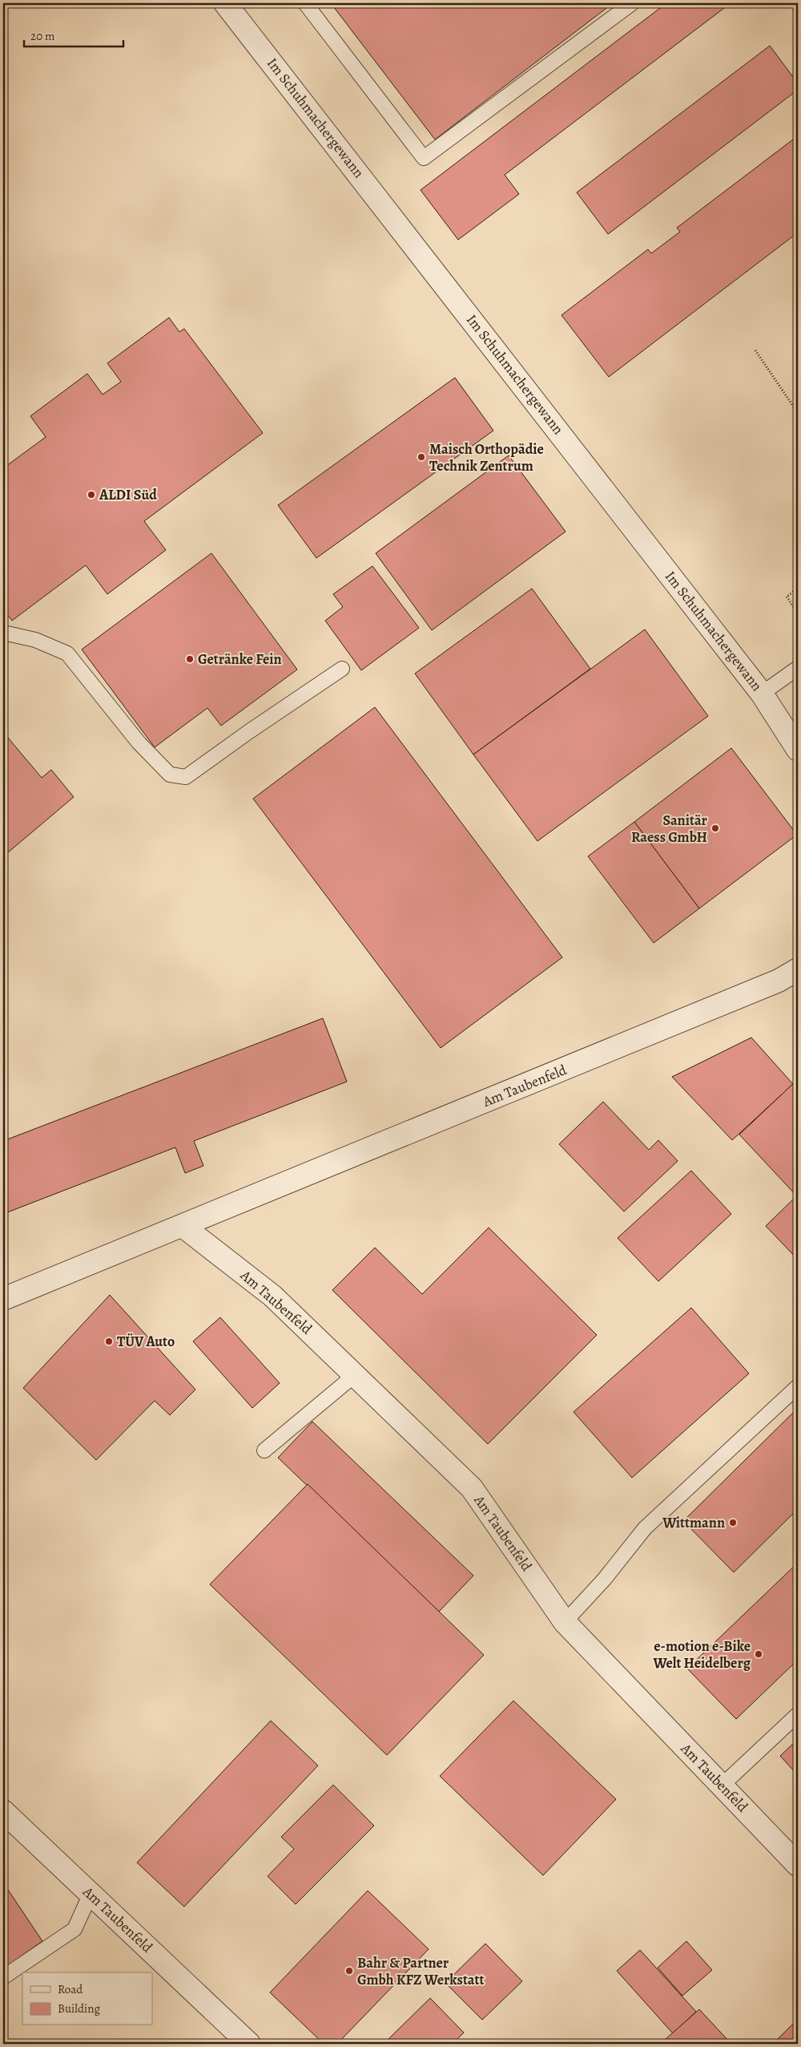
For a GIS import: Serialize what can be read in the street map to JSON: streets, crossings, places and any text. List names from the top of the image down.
{
  "streets": {
    "street": ["Im Schuhmachergewann", "Am Taubenfeld"]
  },
  "places": [
    "Maisch Orthopädie Technik Zentrum",
    "ALDI Süd",
    "Getränke Fein",
    "Sanitär Raess GmbH",
    "TÜV Auto",
    "Wittmann",
    "e-motion e-Bike Welt Heidelberg",
    "Bahr & Partner Gmbh KFZ Werkstatt"
  ],
  "legend": ["Road", "Building"],
  "scale_bar": "20 m"
}
